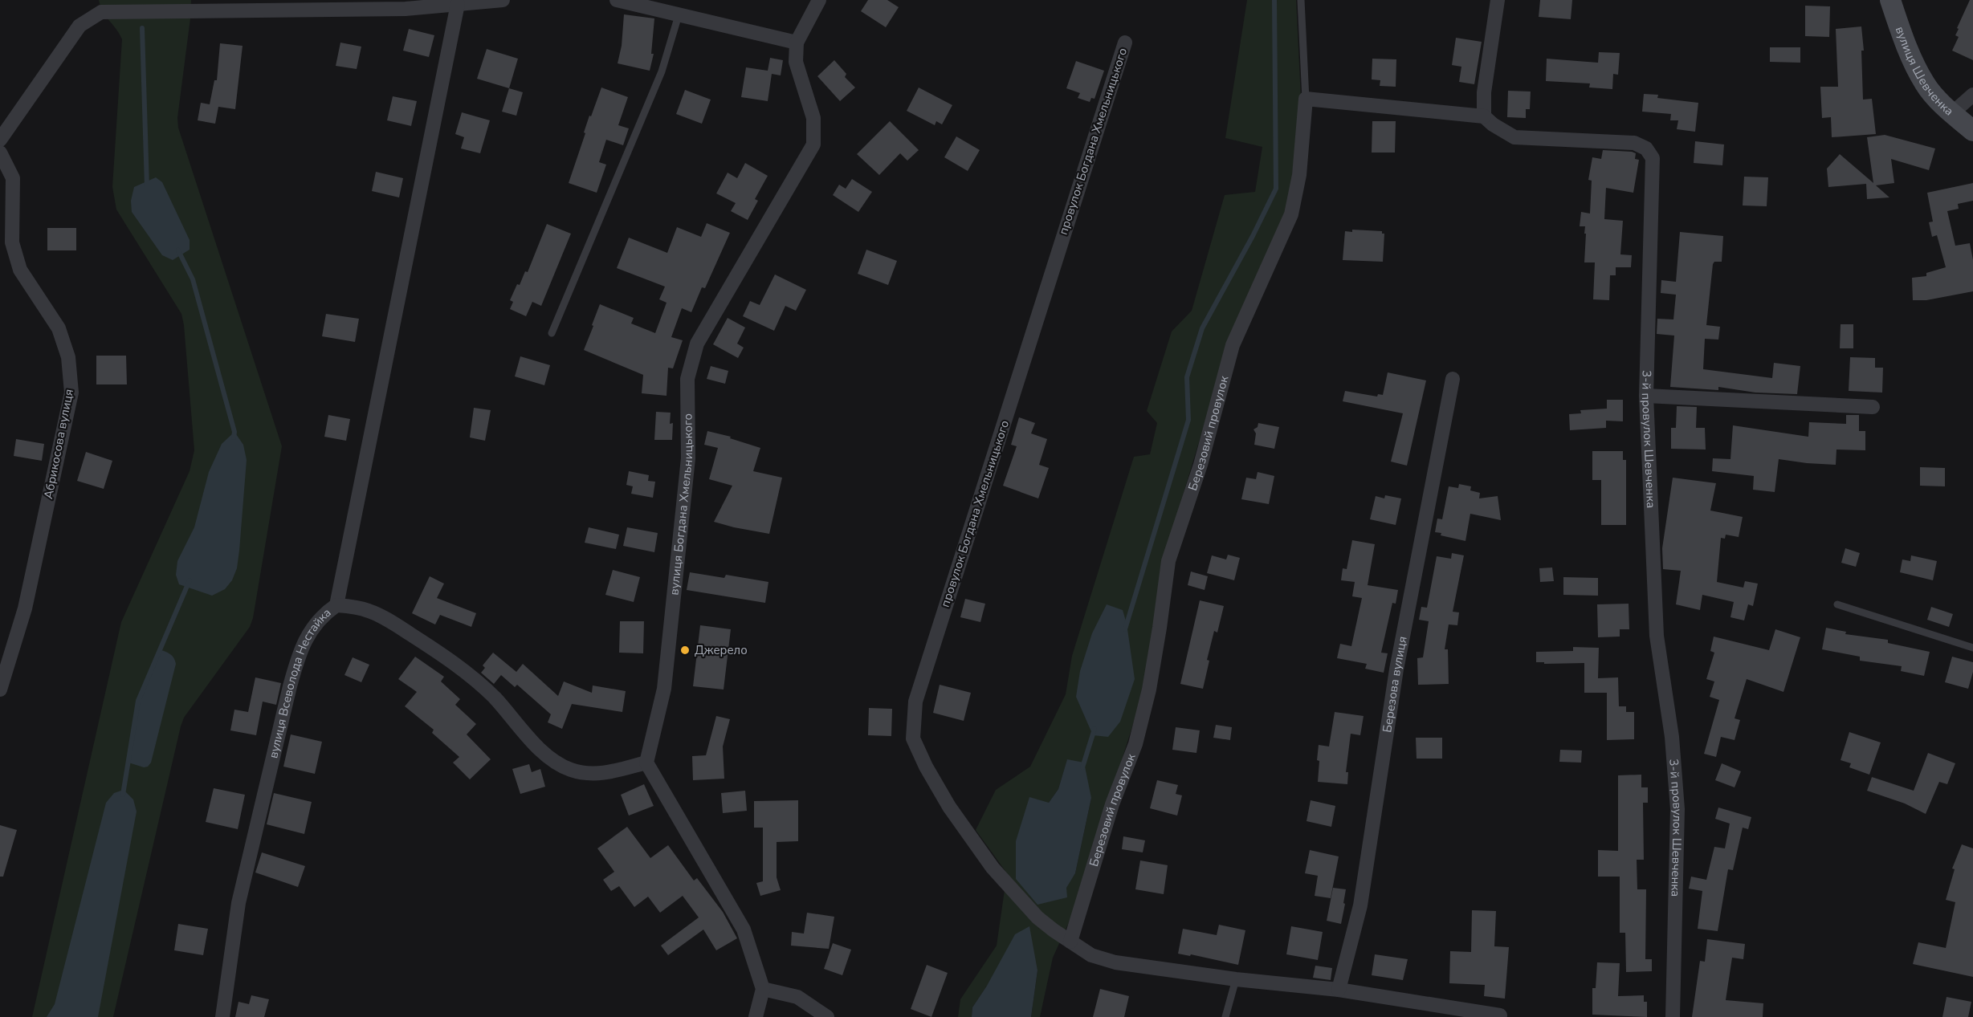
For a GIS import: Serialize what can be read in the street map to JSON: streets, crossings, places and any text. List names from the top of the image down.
{
  "streets": {
    "street": [
      "вулиця Шевченка",
      "провулок Богдана Хмельницького",
      "Березовий провулок",
      "3-й провулок Шевченка",
      "Абрикосова вулиця",
      "вулиця Богдана Хмельницького",
      "Березова вулиця",
      "вулиця Всеволода Нестайка"
    ]
  },
  "crossings": [
    ["провулок Богдана Хмельницького", "Березовий провулок"],
    ["провулок Богдана Хмельницького", "Березова вулиця"],
    ["вулиця Богдана Хмельницького", "вулиця Всеволода Нестайка"]
  ],
  "places": ["Джерело"]
}
